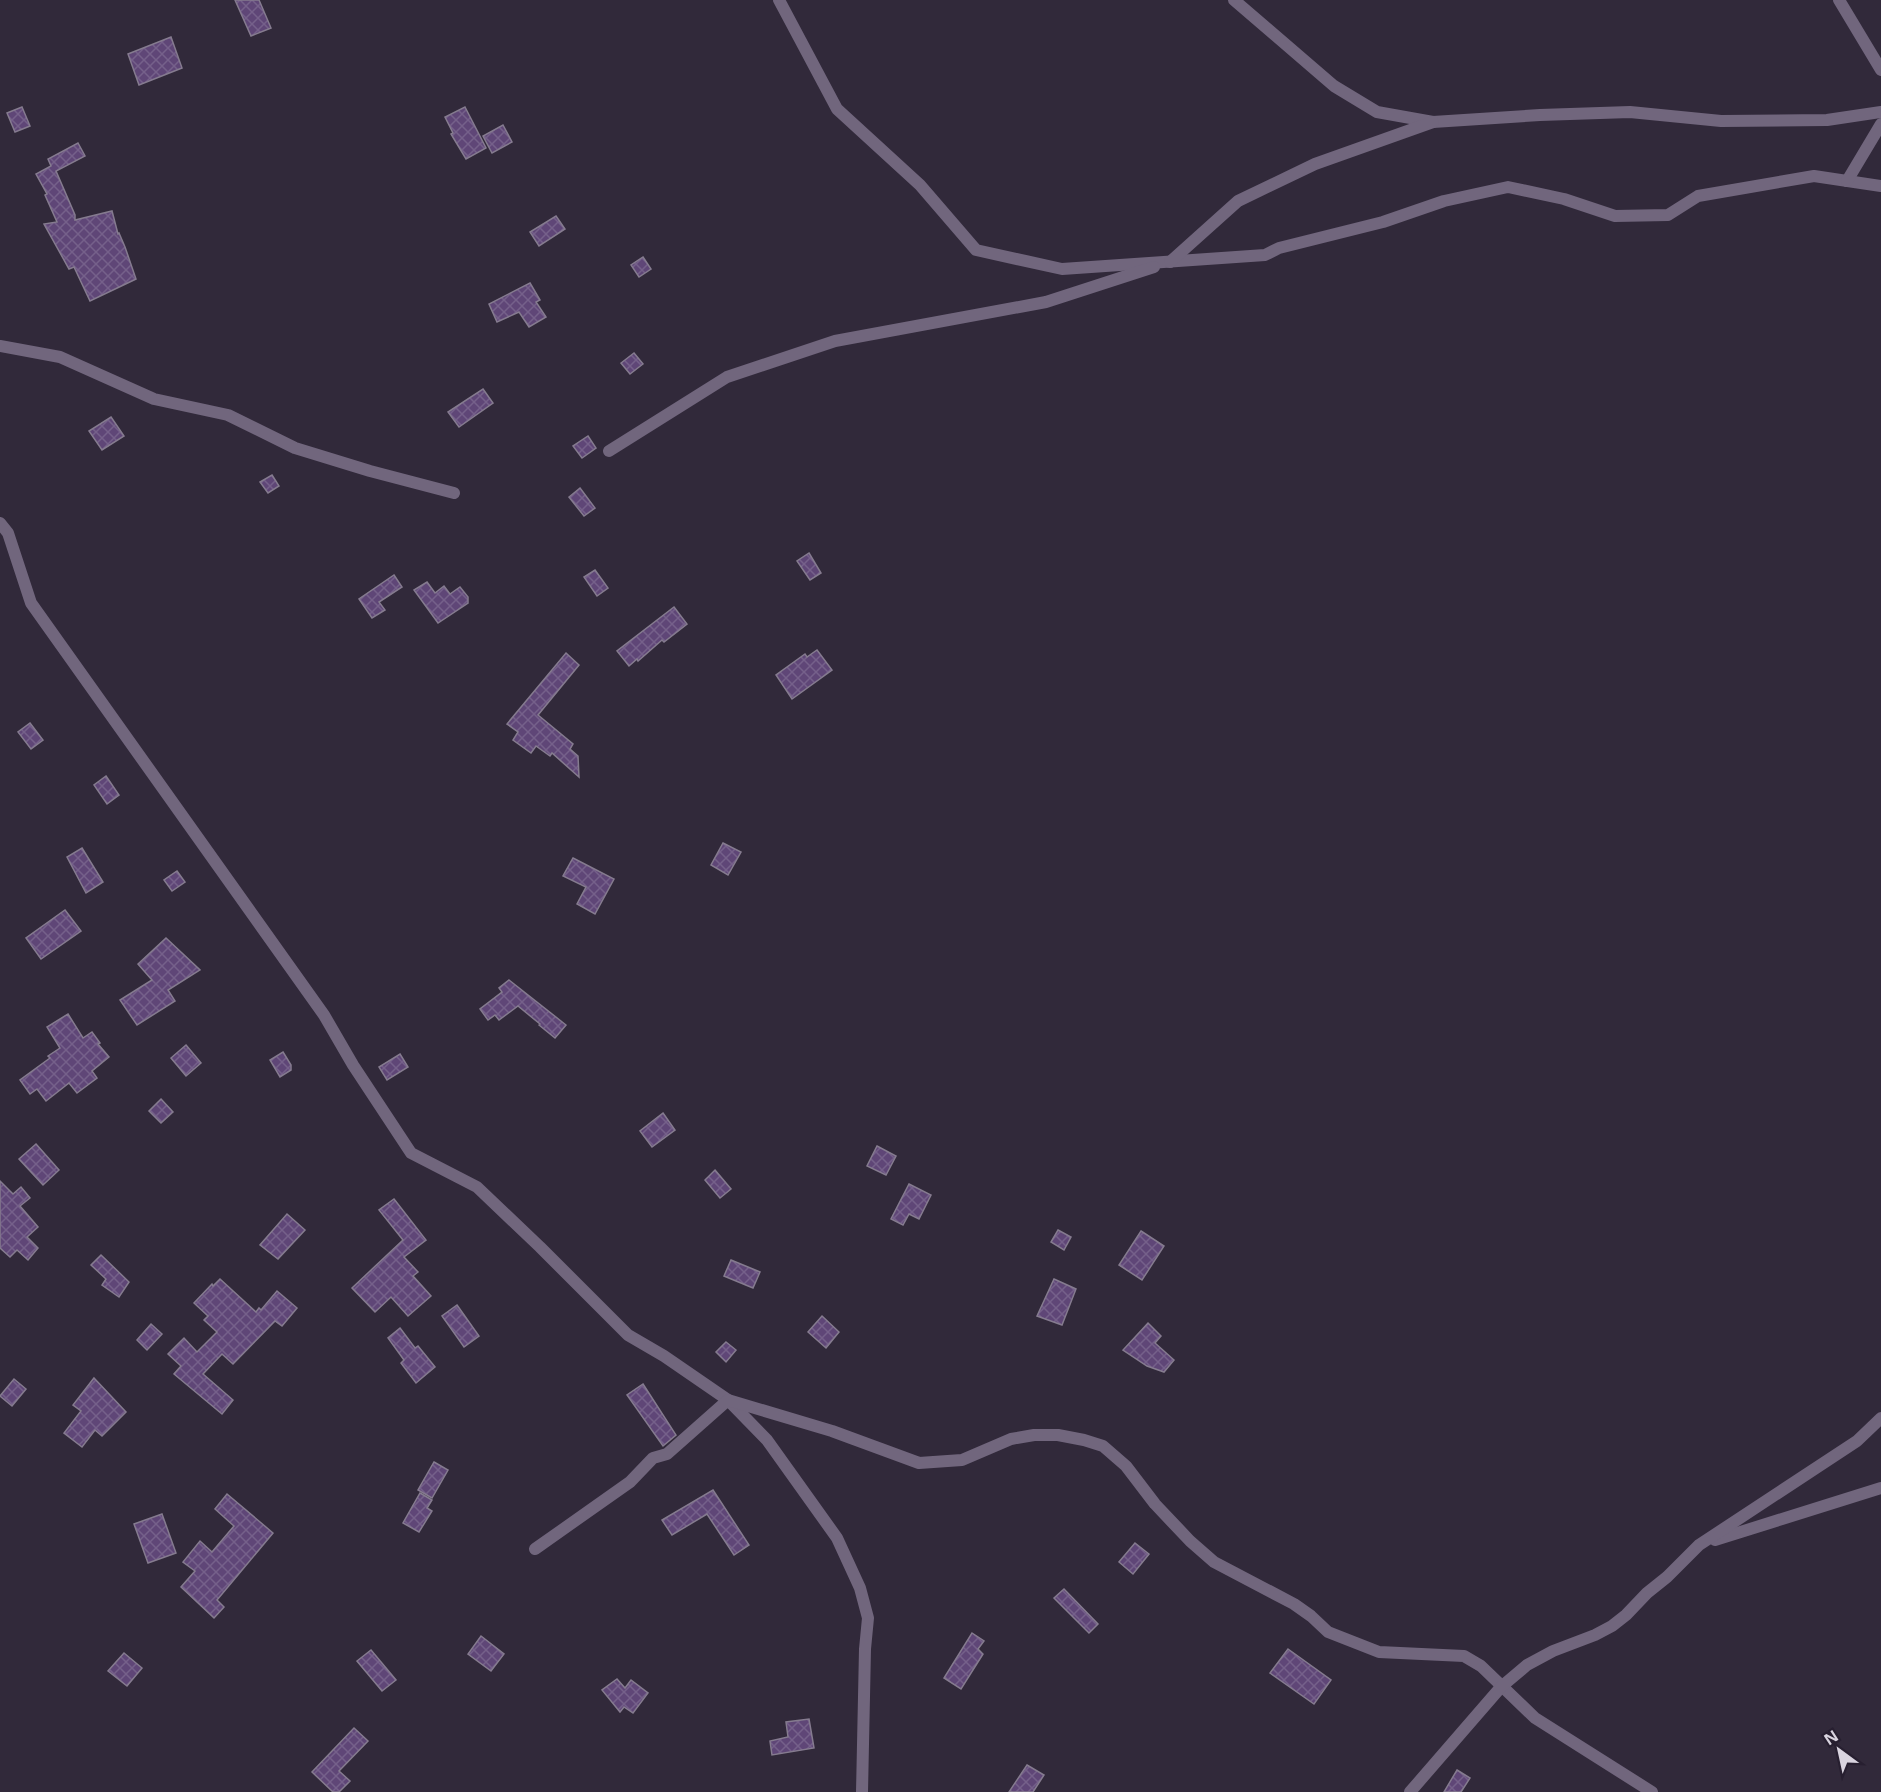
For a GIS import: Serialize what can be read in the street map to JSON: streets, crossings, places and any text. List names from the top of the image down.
{
  "north": "top left"
}
